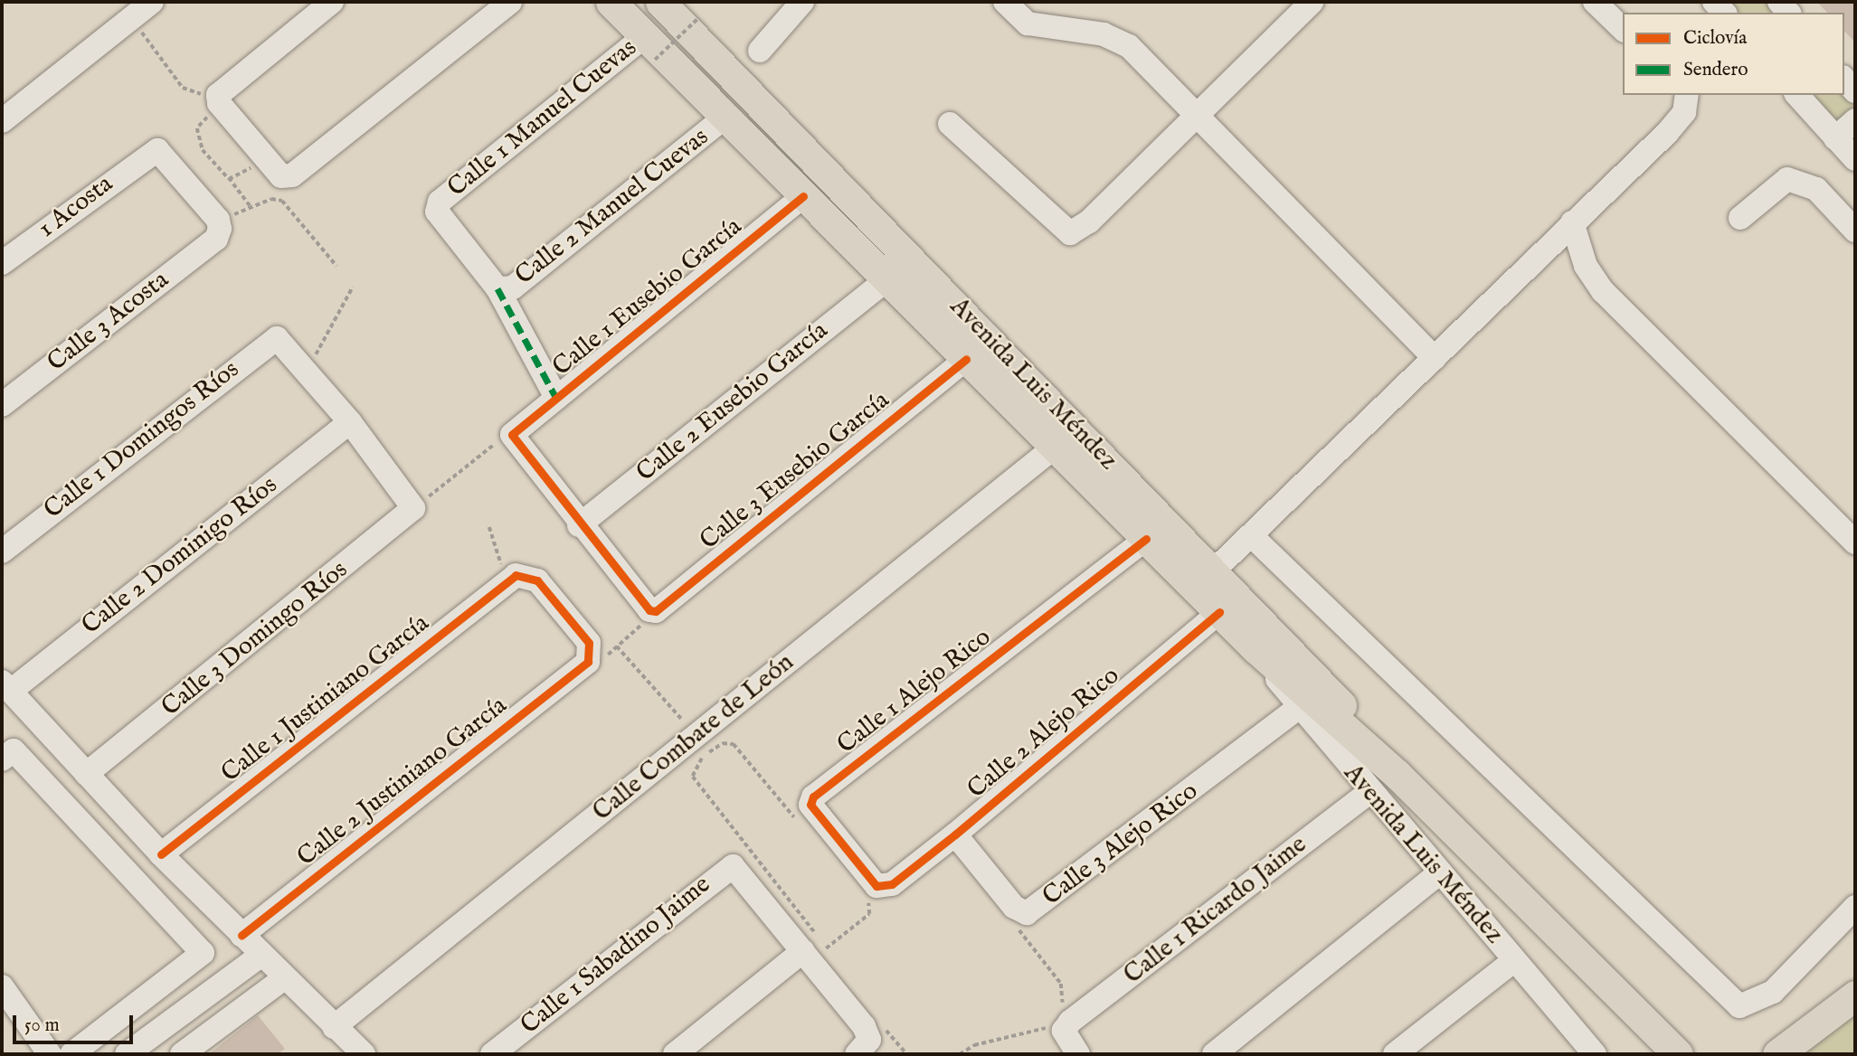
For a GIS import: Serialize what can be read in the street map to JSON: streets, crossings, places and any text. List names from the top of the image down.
{
  "streets": {
    "main road": ["Avenida Luis Méndez"],
    "street": [
      "Calle 1 Manuel Cuevas",
      "1 Acosta",
      "Calle 2 Manuel Cuevas",
      "Calle 1 Eusebio García",
      "Calle 3 Acosta",
      "Calle 2 Eusebio García",
      "Calle 1 Domingos Ríos",
      "Calle 3 Eusebio García",
      "Calle 2 Dominigo Ríos",
      "Calle 3 Domingo Ríos",
      "Calle 1 Alejo Rico",
      "Calle 1 Justiniano García",
      "Calle 2 Alejo Rico",
      "Calle Combate de León",
      "Calle 2 Justiniano García",
      "Calle 3 Alejo Rico",
      "Calle 1 Ricardo Jaime",
      "Calle 1 Sabadino Jaime"
    ]
  },
  "crossings": [
    ["Calle 1 Manuel Cuevas", "Calle 2 Manuel Cuevas"],
    ["Calle 1 Manuel Cuevas", "Avenida Luis Méndez"],
    ["1 Acosta", "Calle 3 Acosta"],
    ["Calle 2 Manuel Cuevas", "Avenida Luis Méndez"],
    ["Calle 1 Eusebio García", "Avenida Luis Méndez"],
    ["Avenida Luis Méndez", "Calle 2 Eusebio García"],
    ["Avenida Luis Méndez", "Calle 3 Eusebio García"],
    ["Avenida Luis Méndez", "Calle 1 Alejo Rico"],
    ["Avenida Luis Méndez", "Calle 2 Alejo Rico"],
    ["Avenida Luis Méndez", "Calle Combate de León"],
    ["Avenida Luis Méndez", "Calle 3 Alejo Rico"],
    ["Avenida Luis Méndez", "Calle 1 Ricardo Jaime"],
    ["Calle 1 Alejo Rico", "Calle 2 Alejo Rico"],
    ["Calle 2 Alejo Rico", "Calle 3 Alejo Rico"]
  ],
  "legend": ["Ciclovía", "Sendero"],
  "scale_bar": "50 m"
}
